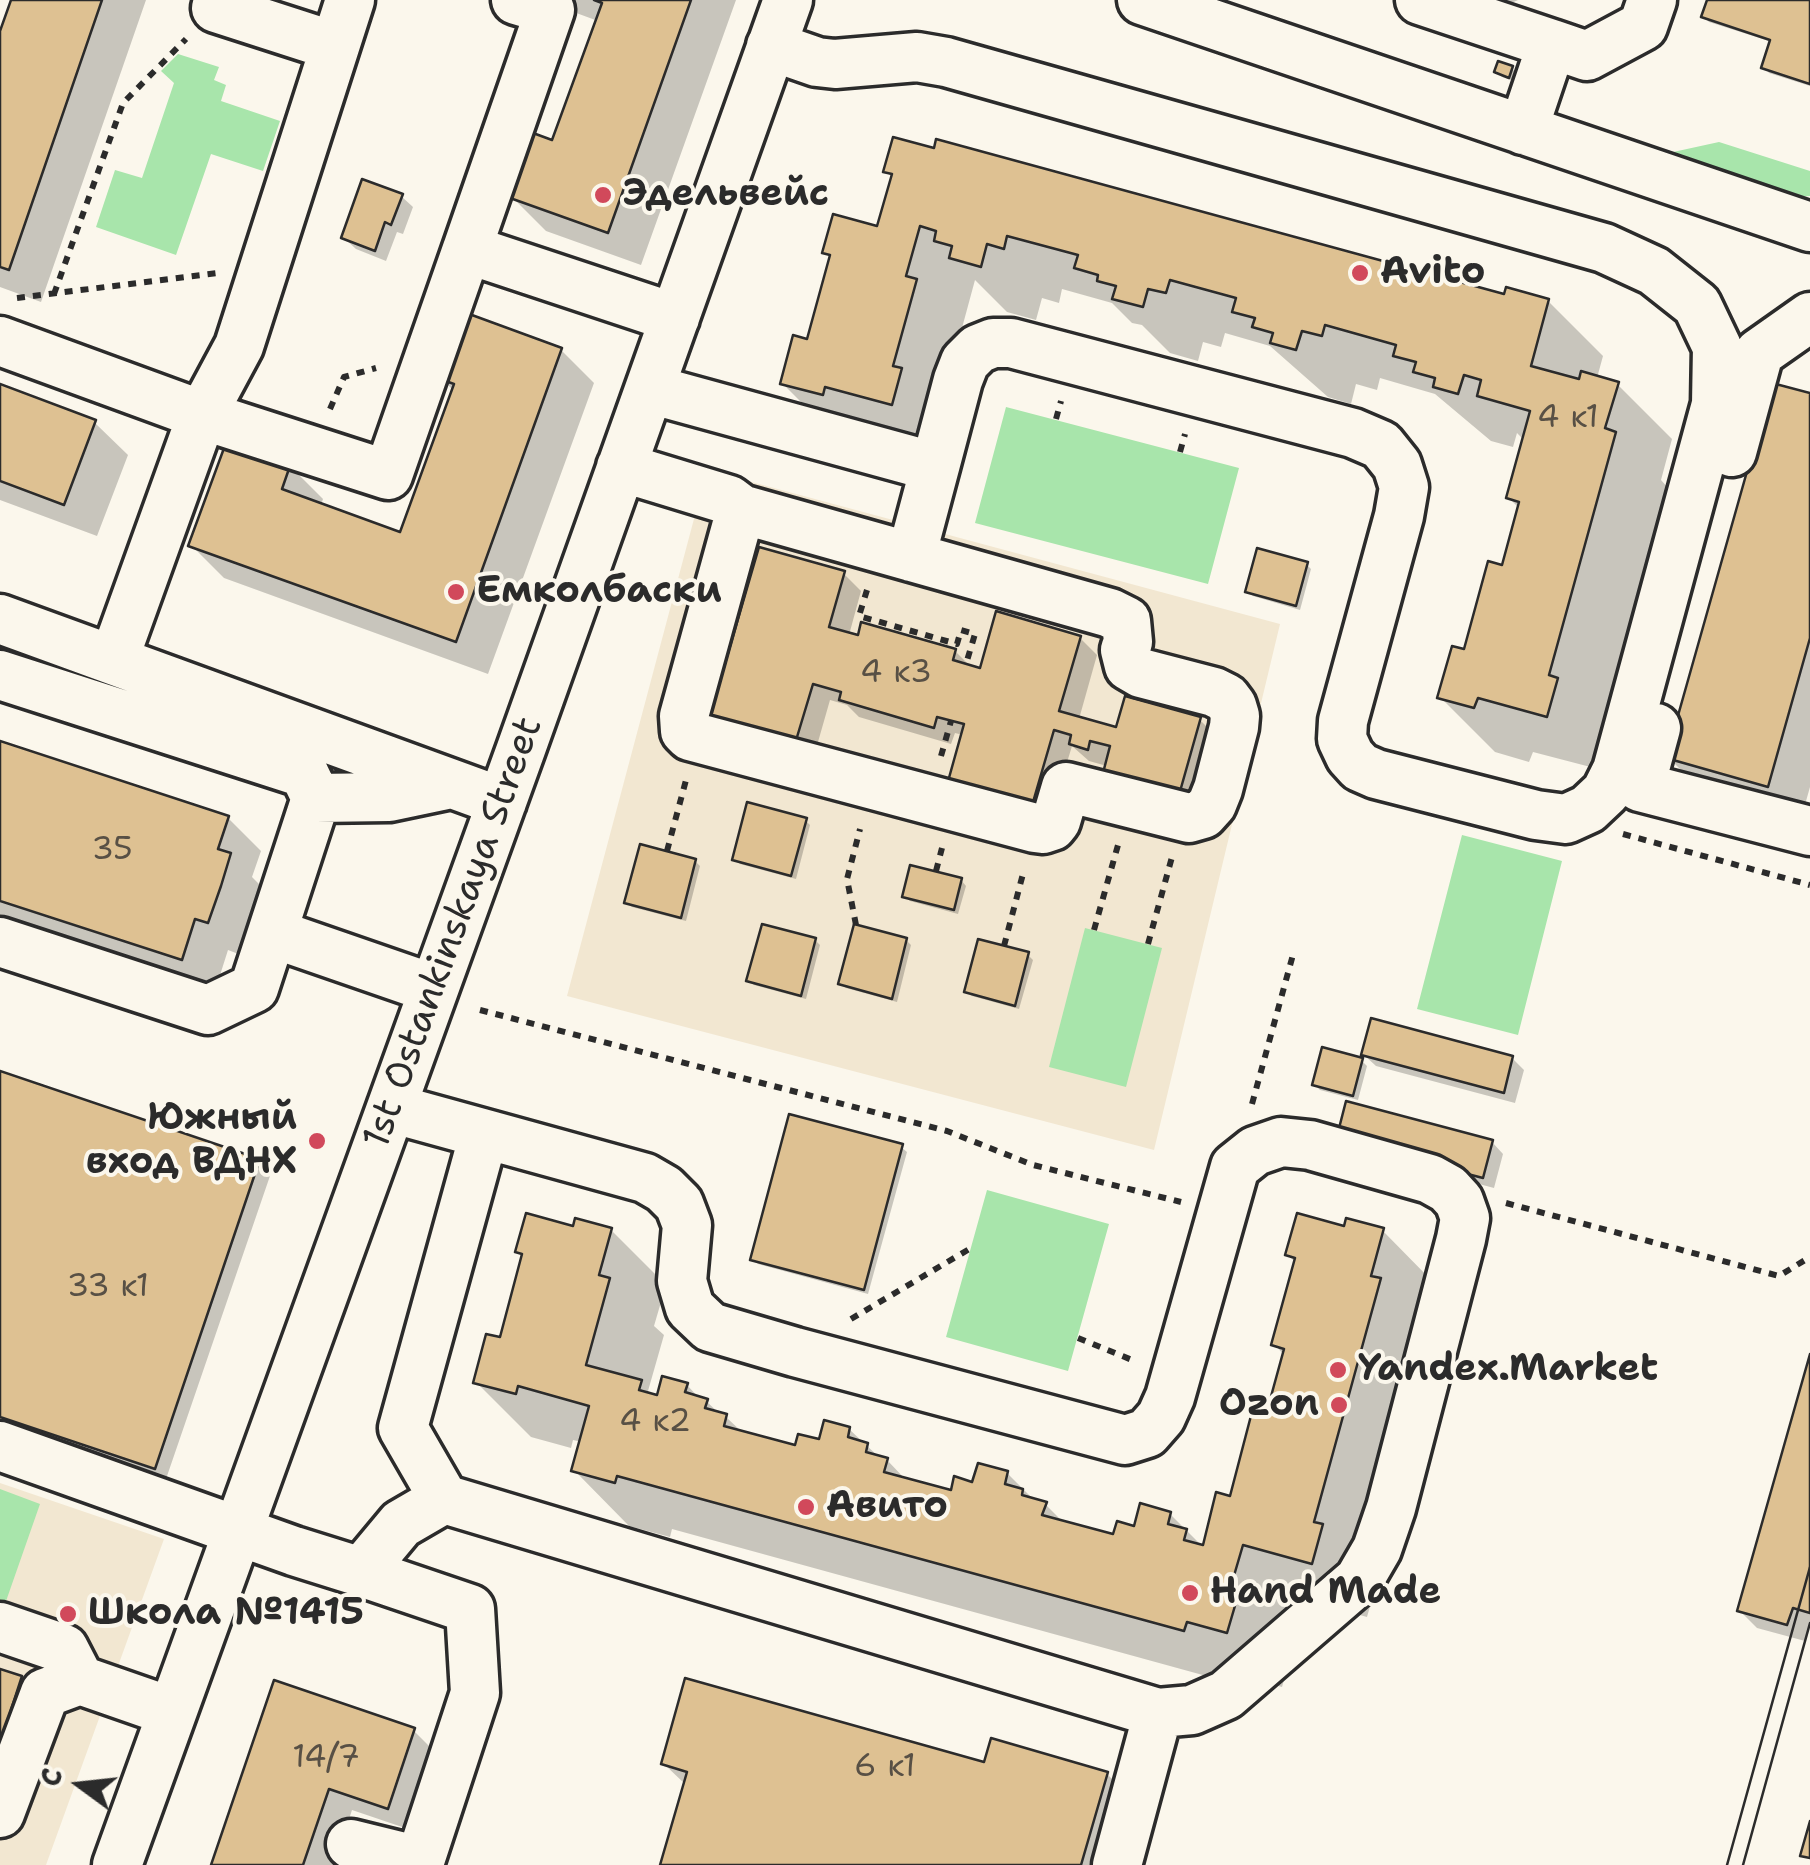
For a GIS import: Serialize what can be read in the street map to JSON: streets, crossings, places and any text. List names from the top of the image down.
{
  "streets": {
    "street": ["1st Ostankinskaya Street"]
  },
  "places": [
    "Эдельвейс",
    "Avito",
    "Емколбаски",
    "Южный вход ВДНХ",
    "Yandex.Market",
    "Ozon",
    "Авито",
    "Hand Made",
    "Школа №1415"
  ],
  "house_numbers": [
    "4 к1",
    "4 к3",
    "35",
    "33 к1",
    "4 к2",
    "14/7",
    "6 к1"
  ],
  "north": "left"
}
